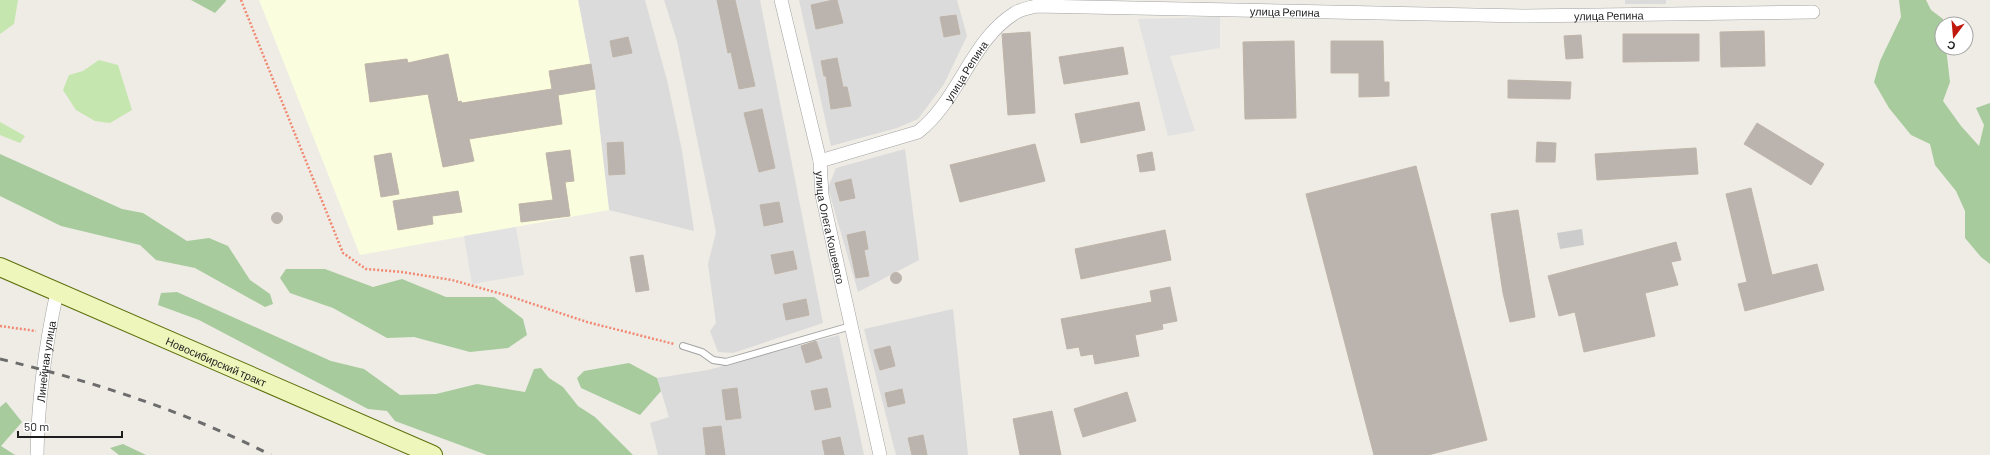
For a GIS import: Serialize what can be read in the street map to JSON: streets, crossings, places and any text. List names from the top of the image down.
{
  "streets": {
    "main road": ["Новосибирский тракт"],
    "street": ["улица Репина", "улица Олега Кошевого", "Линейная улица"]
  },
  "crossings": [
    ["улица Репина", "улица Олега Кошевого"],
    ["Линейная улица", "Новосибирский тракт"]
  ],
  "scale_bar": "50 m",
  "north": "bottom"
}
